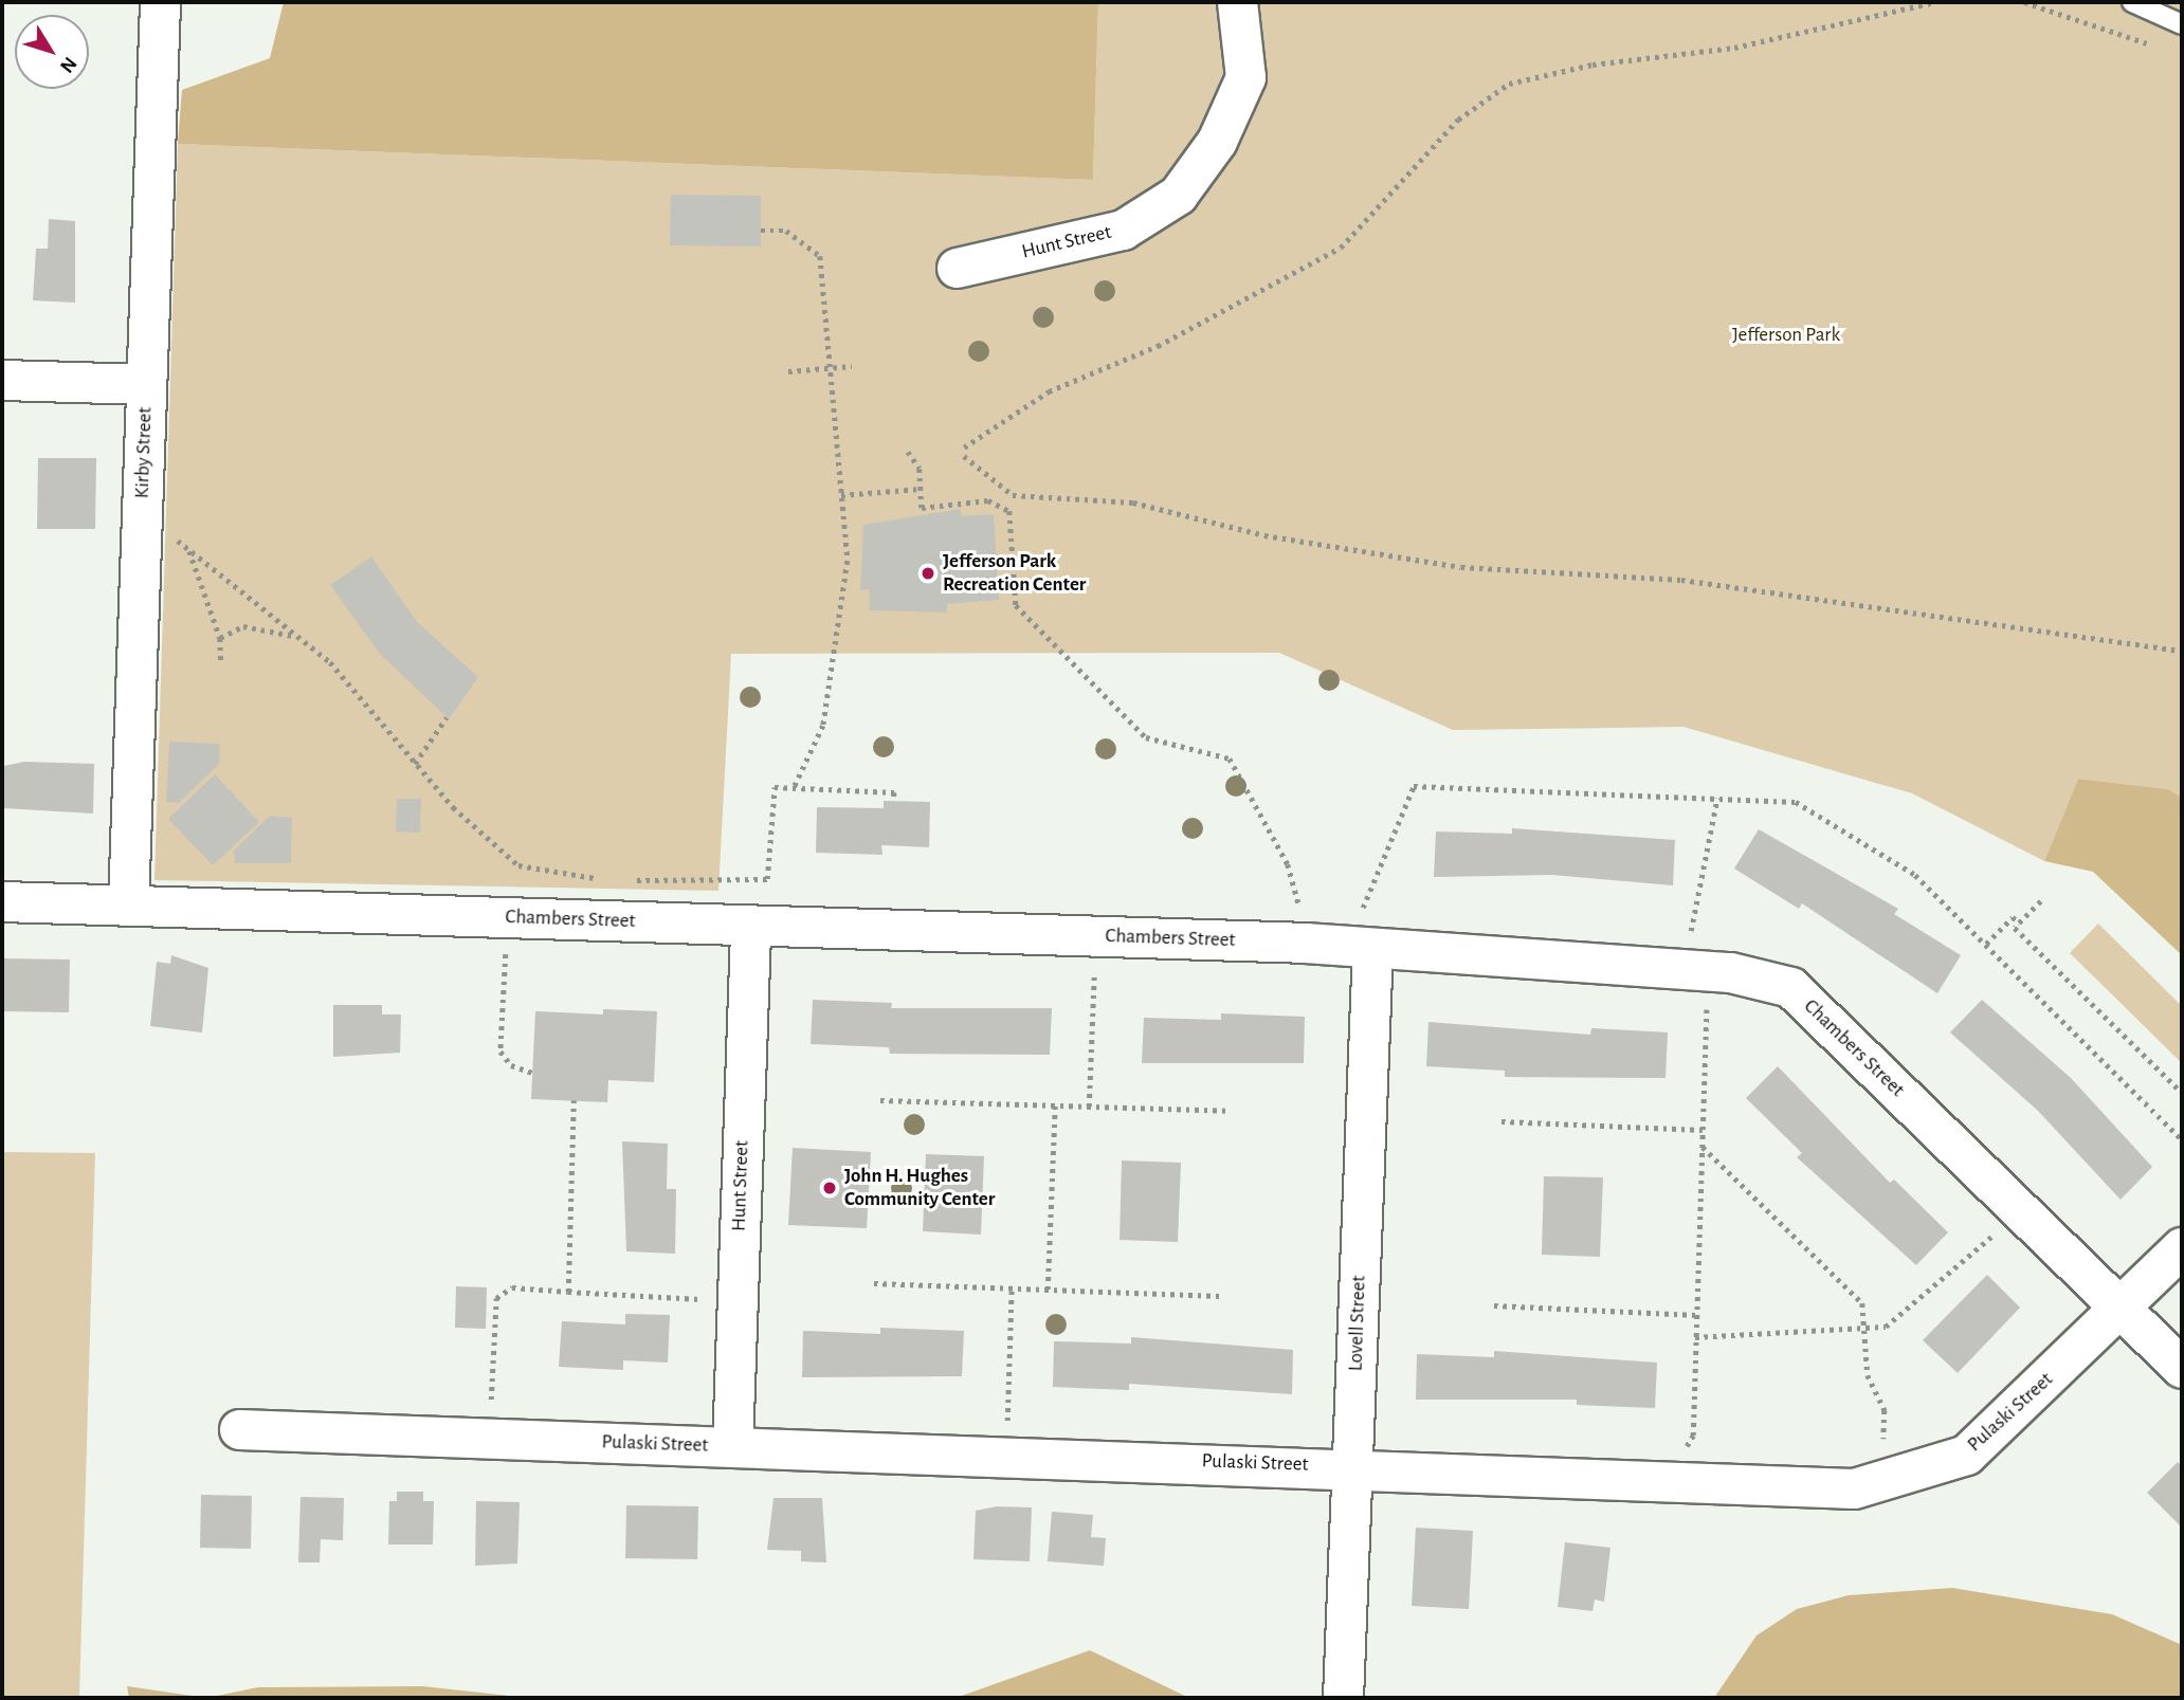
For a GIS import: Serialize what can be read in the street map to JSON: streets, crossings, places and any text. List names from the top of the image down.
{
  "streets": {
    "street": [
      "Hunt Street",
      "Kirby Street",
      "Chambers Street",
      "Lovell Street",
      "Pulaski Street"
    ]
  },
  "crossings": [
    ["Hunt Street", "Chambers Street"],
    ["Hunt Street", "Pulaski Street"],
    ["Kirby Street", "Chambers Street"],
    ["Chambers Street", "Lovell Street"],
    ["Chambers Street", "Pulaski Street"],
    ["Lovell Street", "Pulaski Street"]
  ],
  "parks": ["Jefferson Park"],
  "places": ["Jefferson Park Recreation Center", "John H. Hughes Community Center"],
  "north": "bottom right"
}
